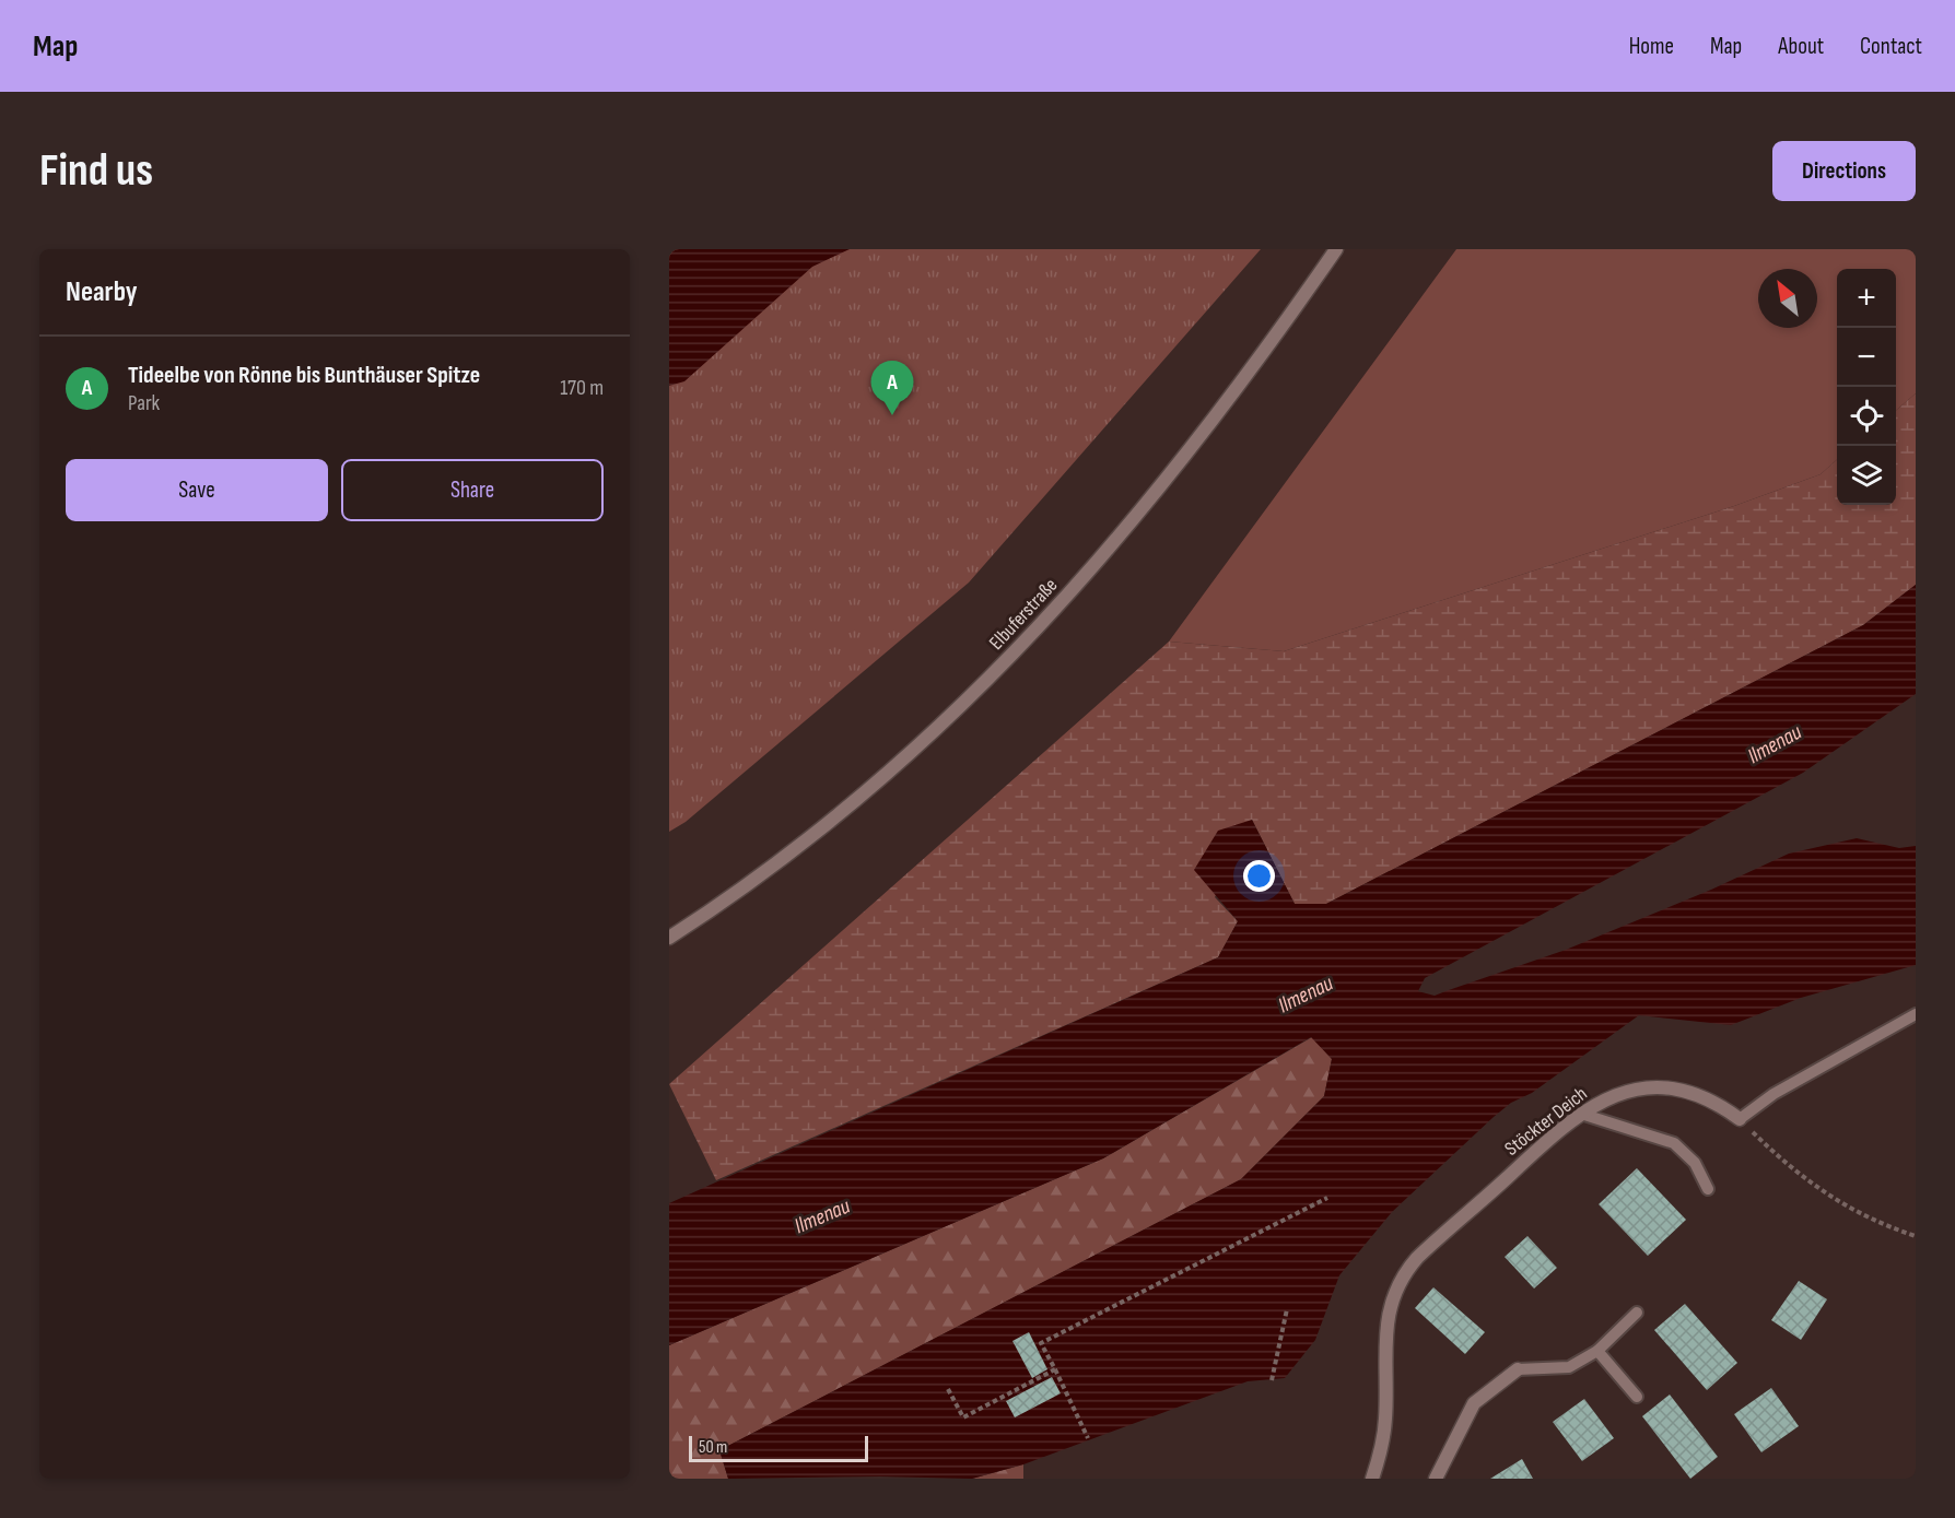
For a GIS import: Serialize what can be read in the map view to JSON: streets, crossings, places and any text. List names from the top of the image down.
{
  "streets": {
    "street": ["Elbuferstraße", "Stöckter Deich"]
  },
  "water": ["Ilmenau"],
  "scale_bar": "50 m",
  "north": "top left",
  "page": {
    "header": "Map",
    "nav": [
      "Home",
      "Map",
      "About",
      "Contact"
    ],
    "buttons": [
      "Directions",
      ["Save", "Share"]
    ],
    "title": "Find us",
    "heading": "Nearby",
    "map_buttons": ["+", "−"],
    "list": [
      {
        "mark": "A",
        "name": "Tideelbe von Rönne bis Bunthäuser Spitze",
        "note": "Park",
        "value": "170 m"
      }
    ],
    "pins": "A",
    "scale": "50 m"
  }
}
